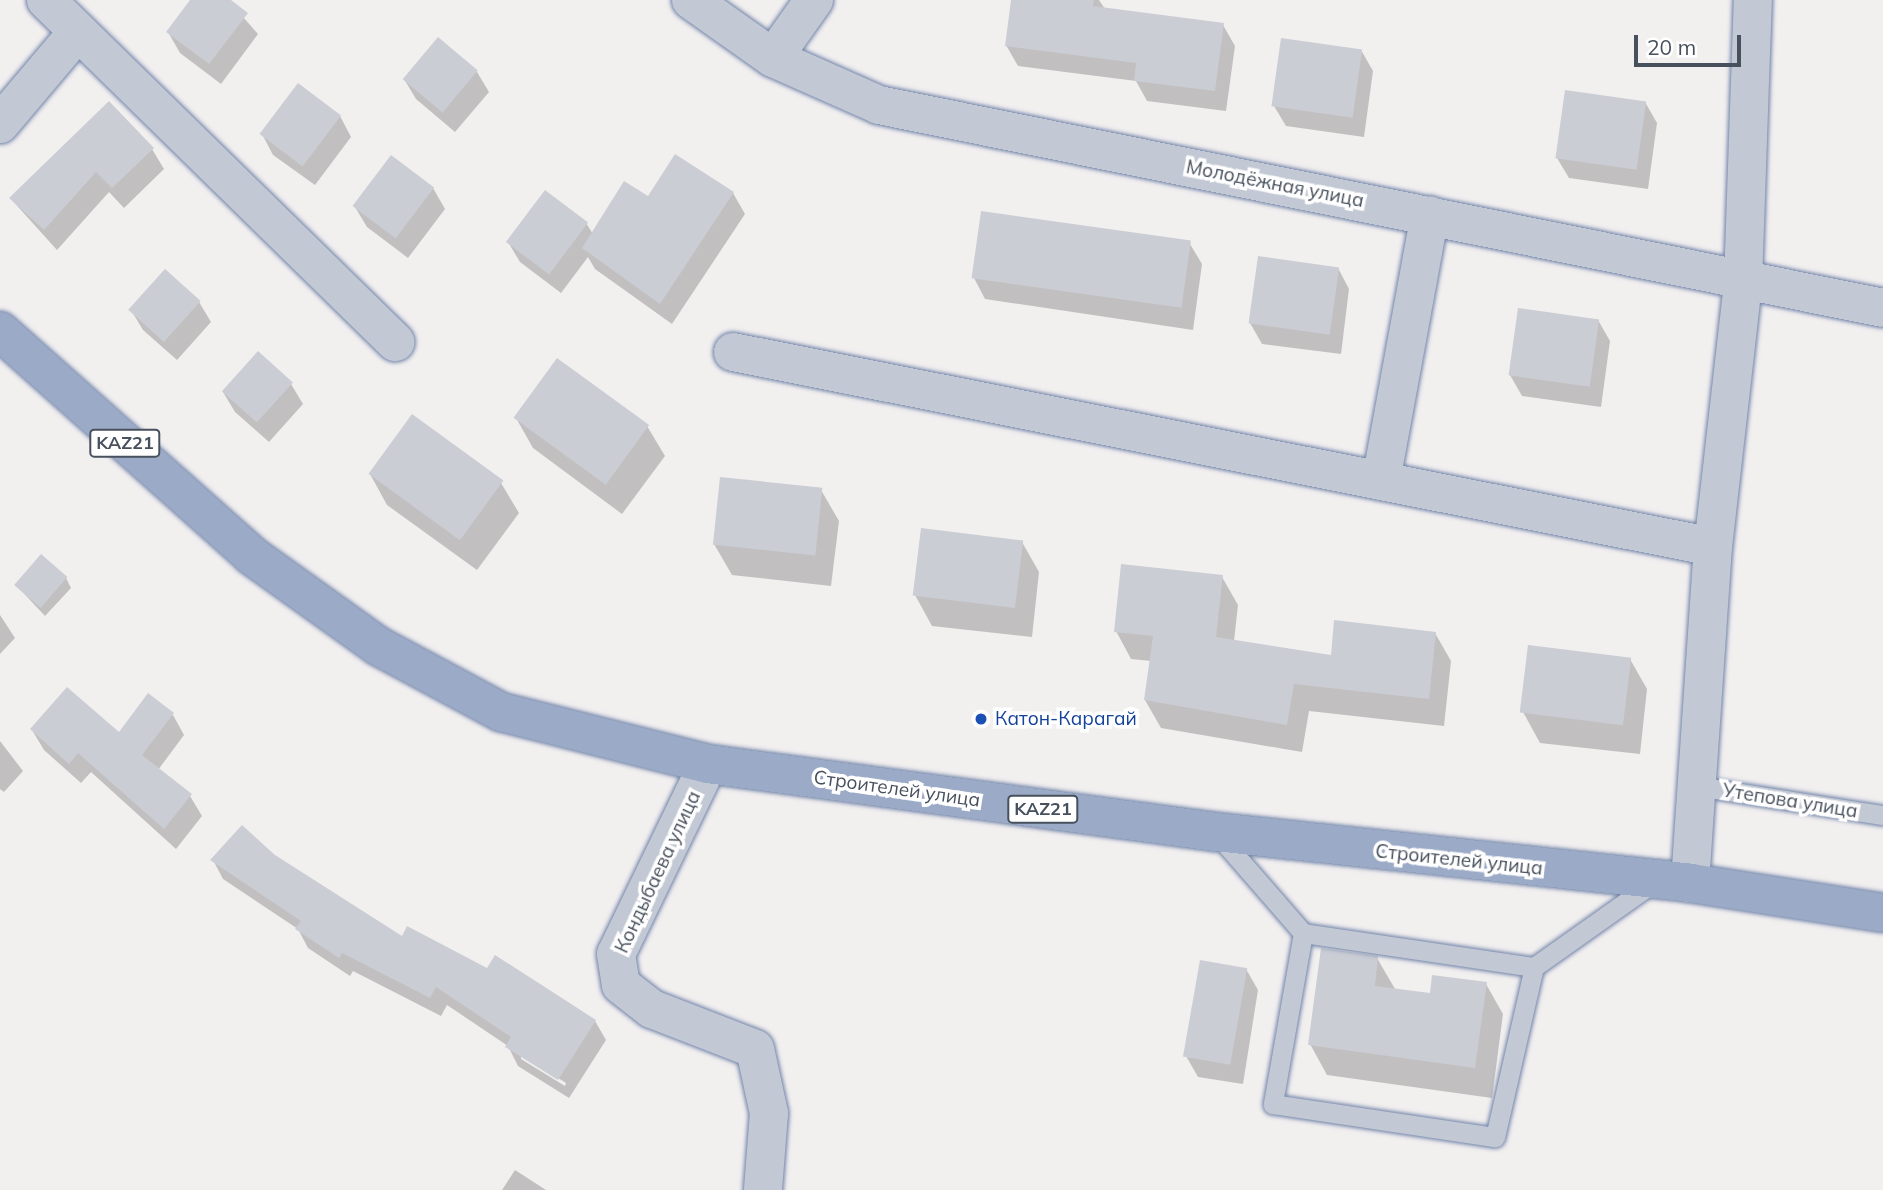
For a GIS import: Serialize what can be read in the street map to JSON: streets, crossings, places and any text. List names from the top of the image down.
{
  "streets": {
    "highway": ["KAZ21", "Строителей улица"],
    "street": ["Молодёжная улица", "Кондыбаева улица"],
    "lane": ["Утепова улица"]
  },
  "crossings": [
    ["Строителей улица", "Кондыбаева улица"]
  ],
  "places": ["Катон-Карагай"],
  "scale_bar": "20 m"
}
